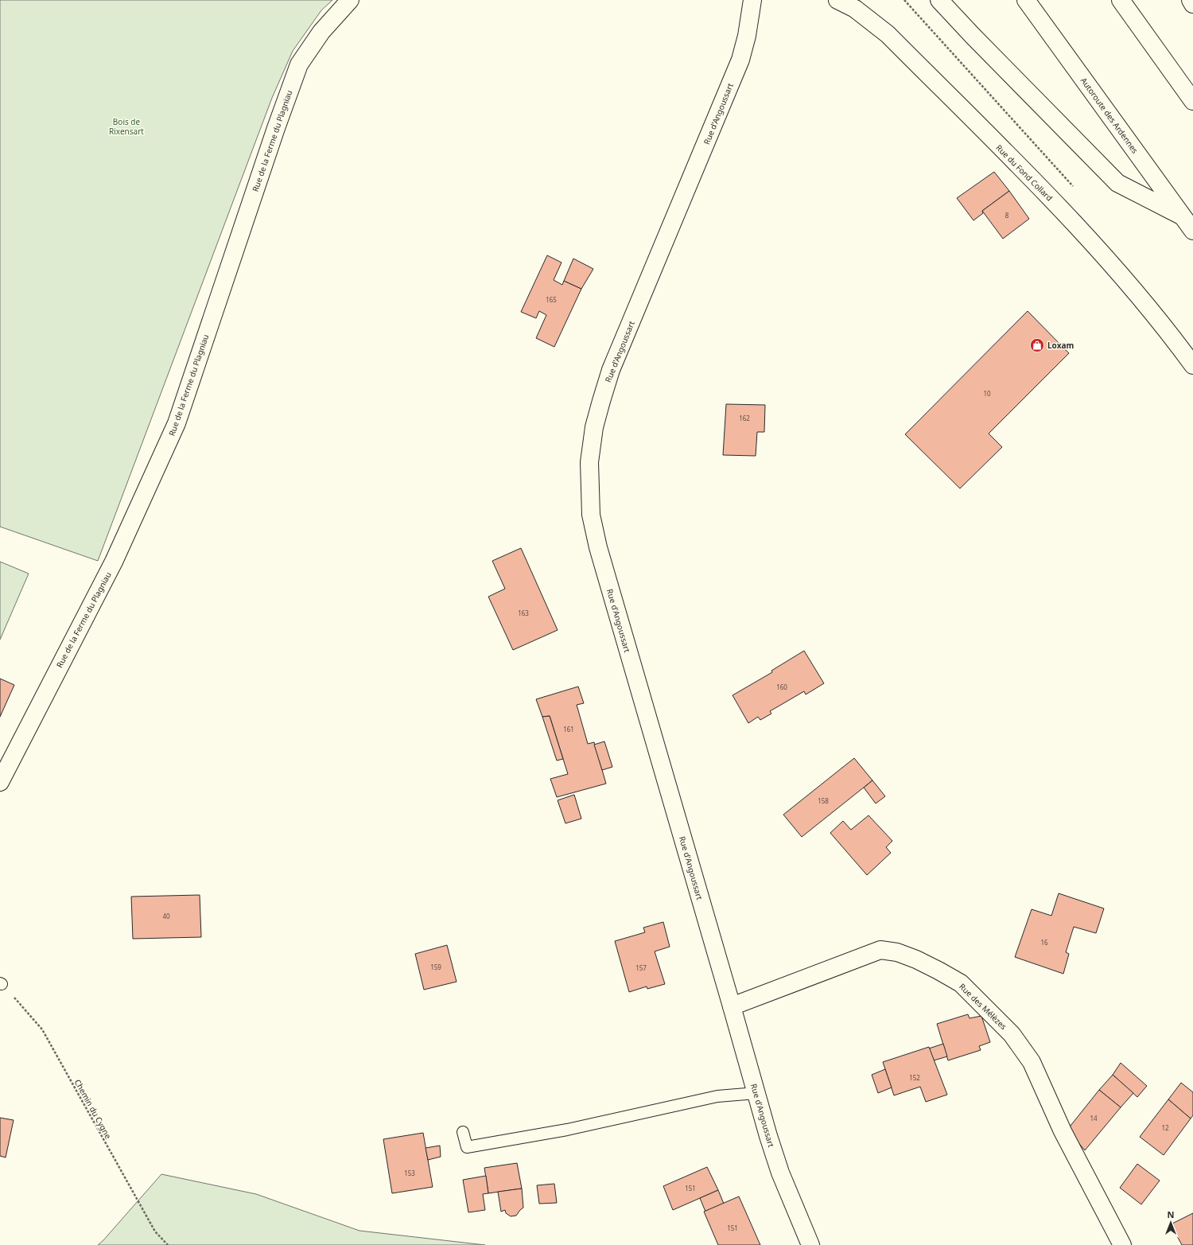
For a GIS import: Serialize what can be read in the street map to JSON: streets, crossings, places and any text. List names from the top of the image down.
{
  "streets": {
    "main road": [
      "Rue d'Angoussart",
      "Autoroute des Ardennes",
      "Rue de la Ferme du Plagniau",
      "Rue du Fond Collard",
      "Rue des Mélèzes"
    ],
    "path": ["Chemin du Cygne"]
  },
  "crossings": [
    ["Rue d'Angoussart", "Rue des Mélèzes"]
  ],
  "parks": ["Bois de Rixensart"],
  "places": {
    "shop": ["Loxam"]
  },
  "house_numbers": [
    "8",
    "165",
    "10",
    "162",
    "163",
    "160",
    "161",
    "158",
    "40",
    "16",
    "159",
    "157",
    "152",
    "14",
    "12",
    "153",
    "151",
    "151"
  ],
  "north": "top"
}
